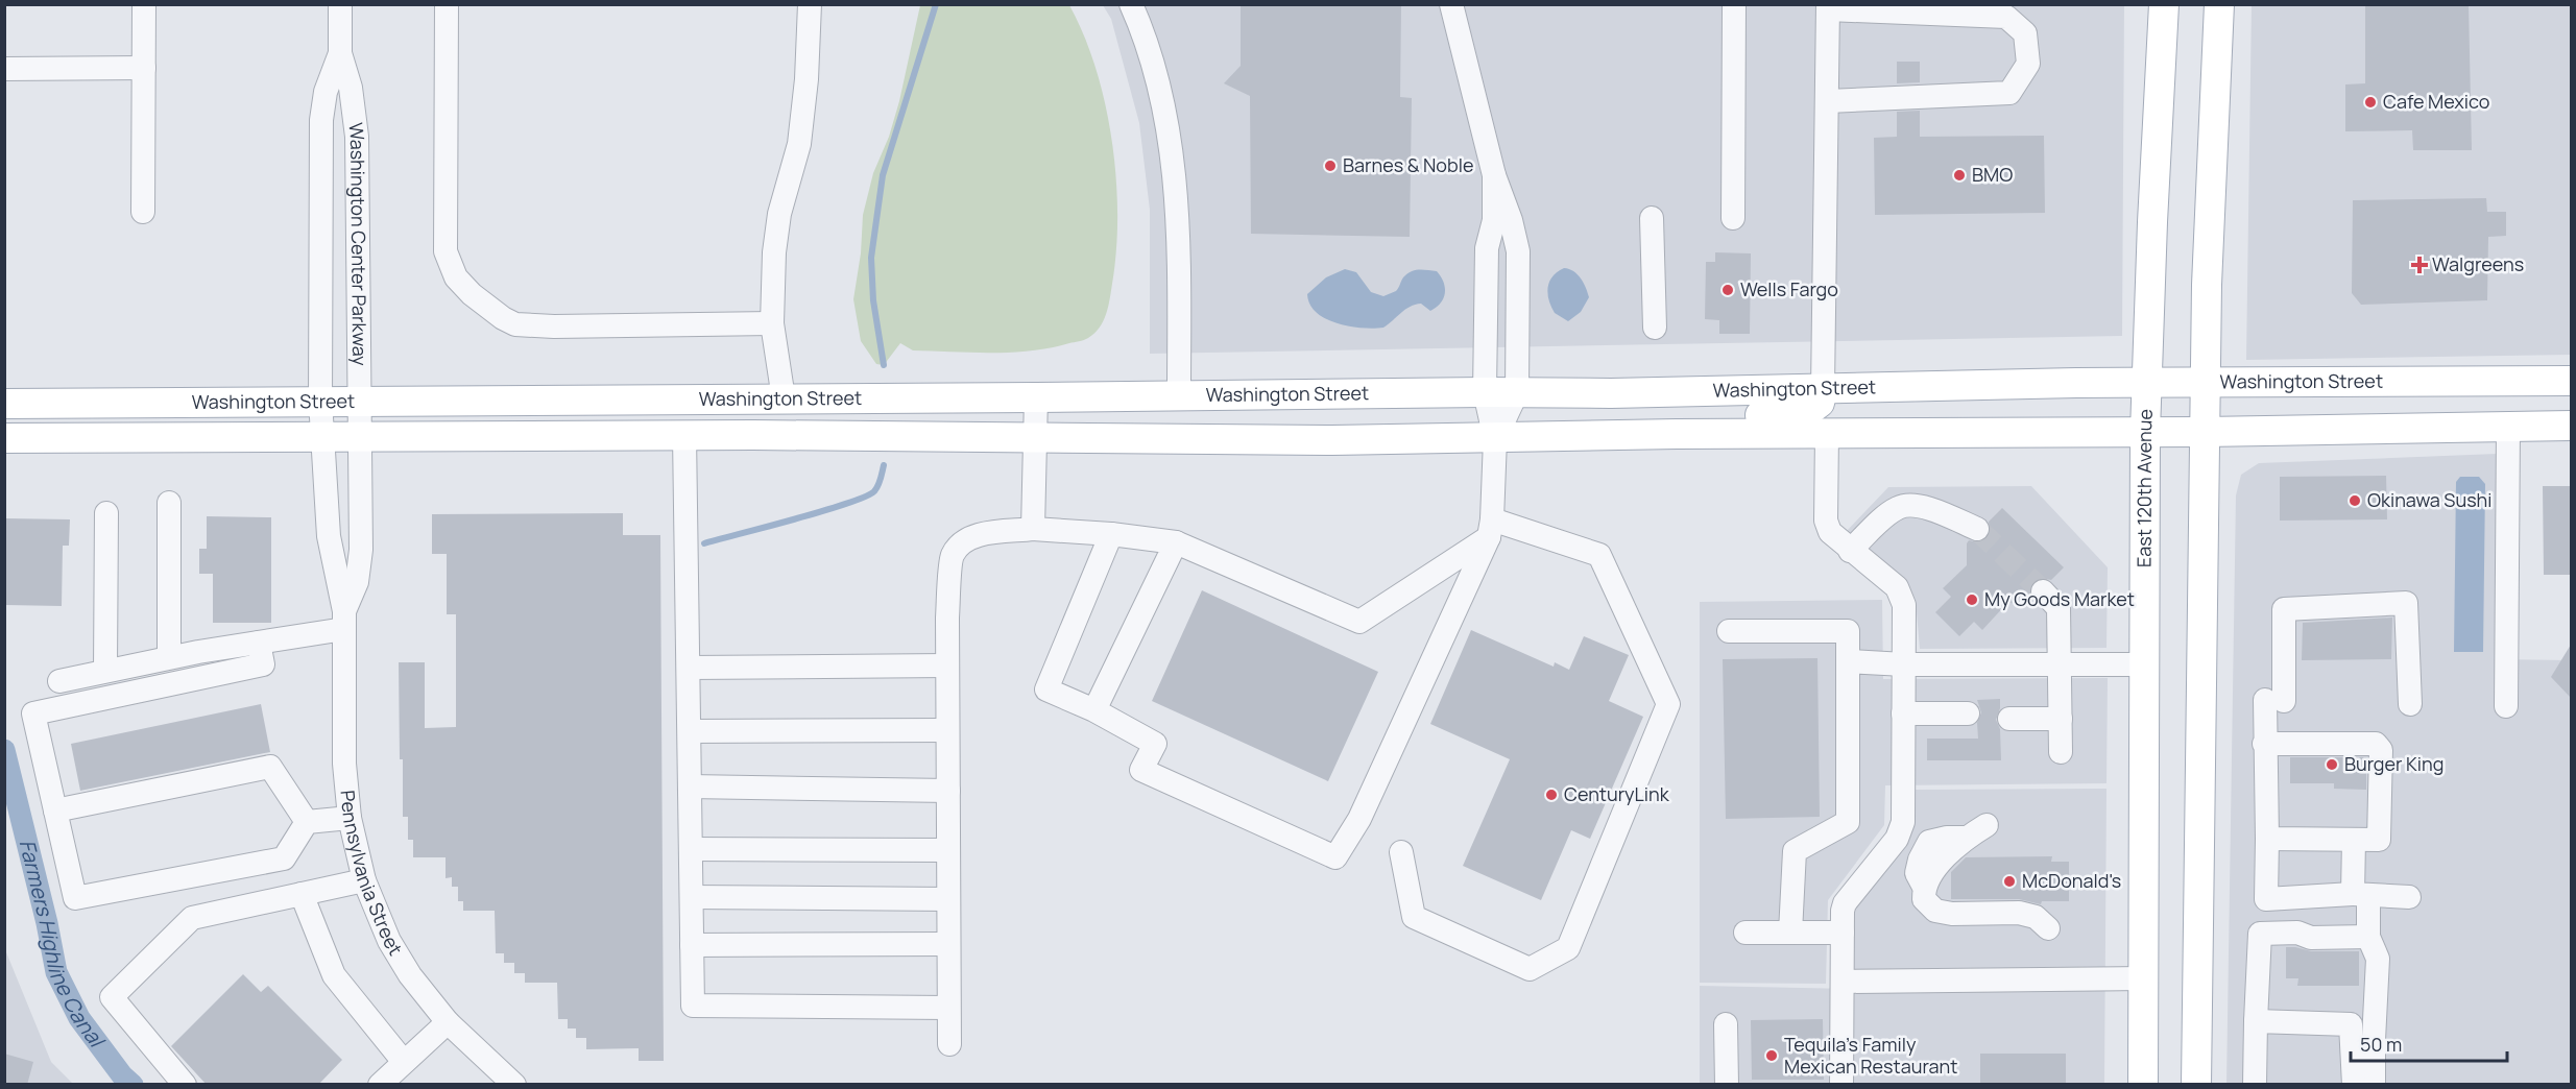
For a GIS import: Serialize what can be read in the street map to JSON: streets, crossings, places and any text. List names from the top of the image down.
{
  "streets": {
    "main road": ["Washington Street", "East 120th Avenue"],
    "street": ["Washington Center Parkway", "Pennsylvania Street"]
  },
  "crossings": [
    ["Washington Center Parkway", "Washington Street"],
    ["Washington Center Parkway", "Pennsylvania Street"],
    ["Washington Street", "East 120th Avenue"],
    ["Washington Street", "Pennsylvania Street"]
  ],
  "water": ["Farmers Highline Canal"],
  "places": {
    "other": [
      "Cafe Mexico",
      "Barnes & Noble",
      "BMO",
      "Wells Fargo",
      "Okinawa Sushi",
      "My Goods Market",
      "Burger King",
      "CenturyLink",
      "McDonald's",
      "Tequila's Family Mexican Restaurant"
    ],
    "health": ["Walgreens"]
  },
  "scale_bar": "50 m"
}
